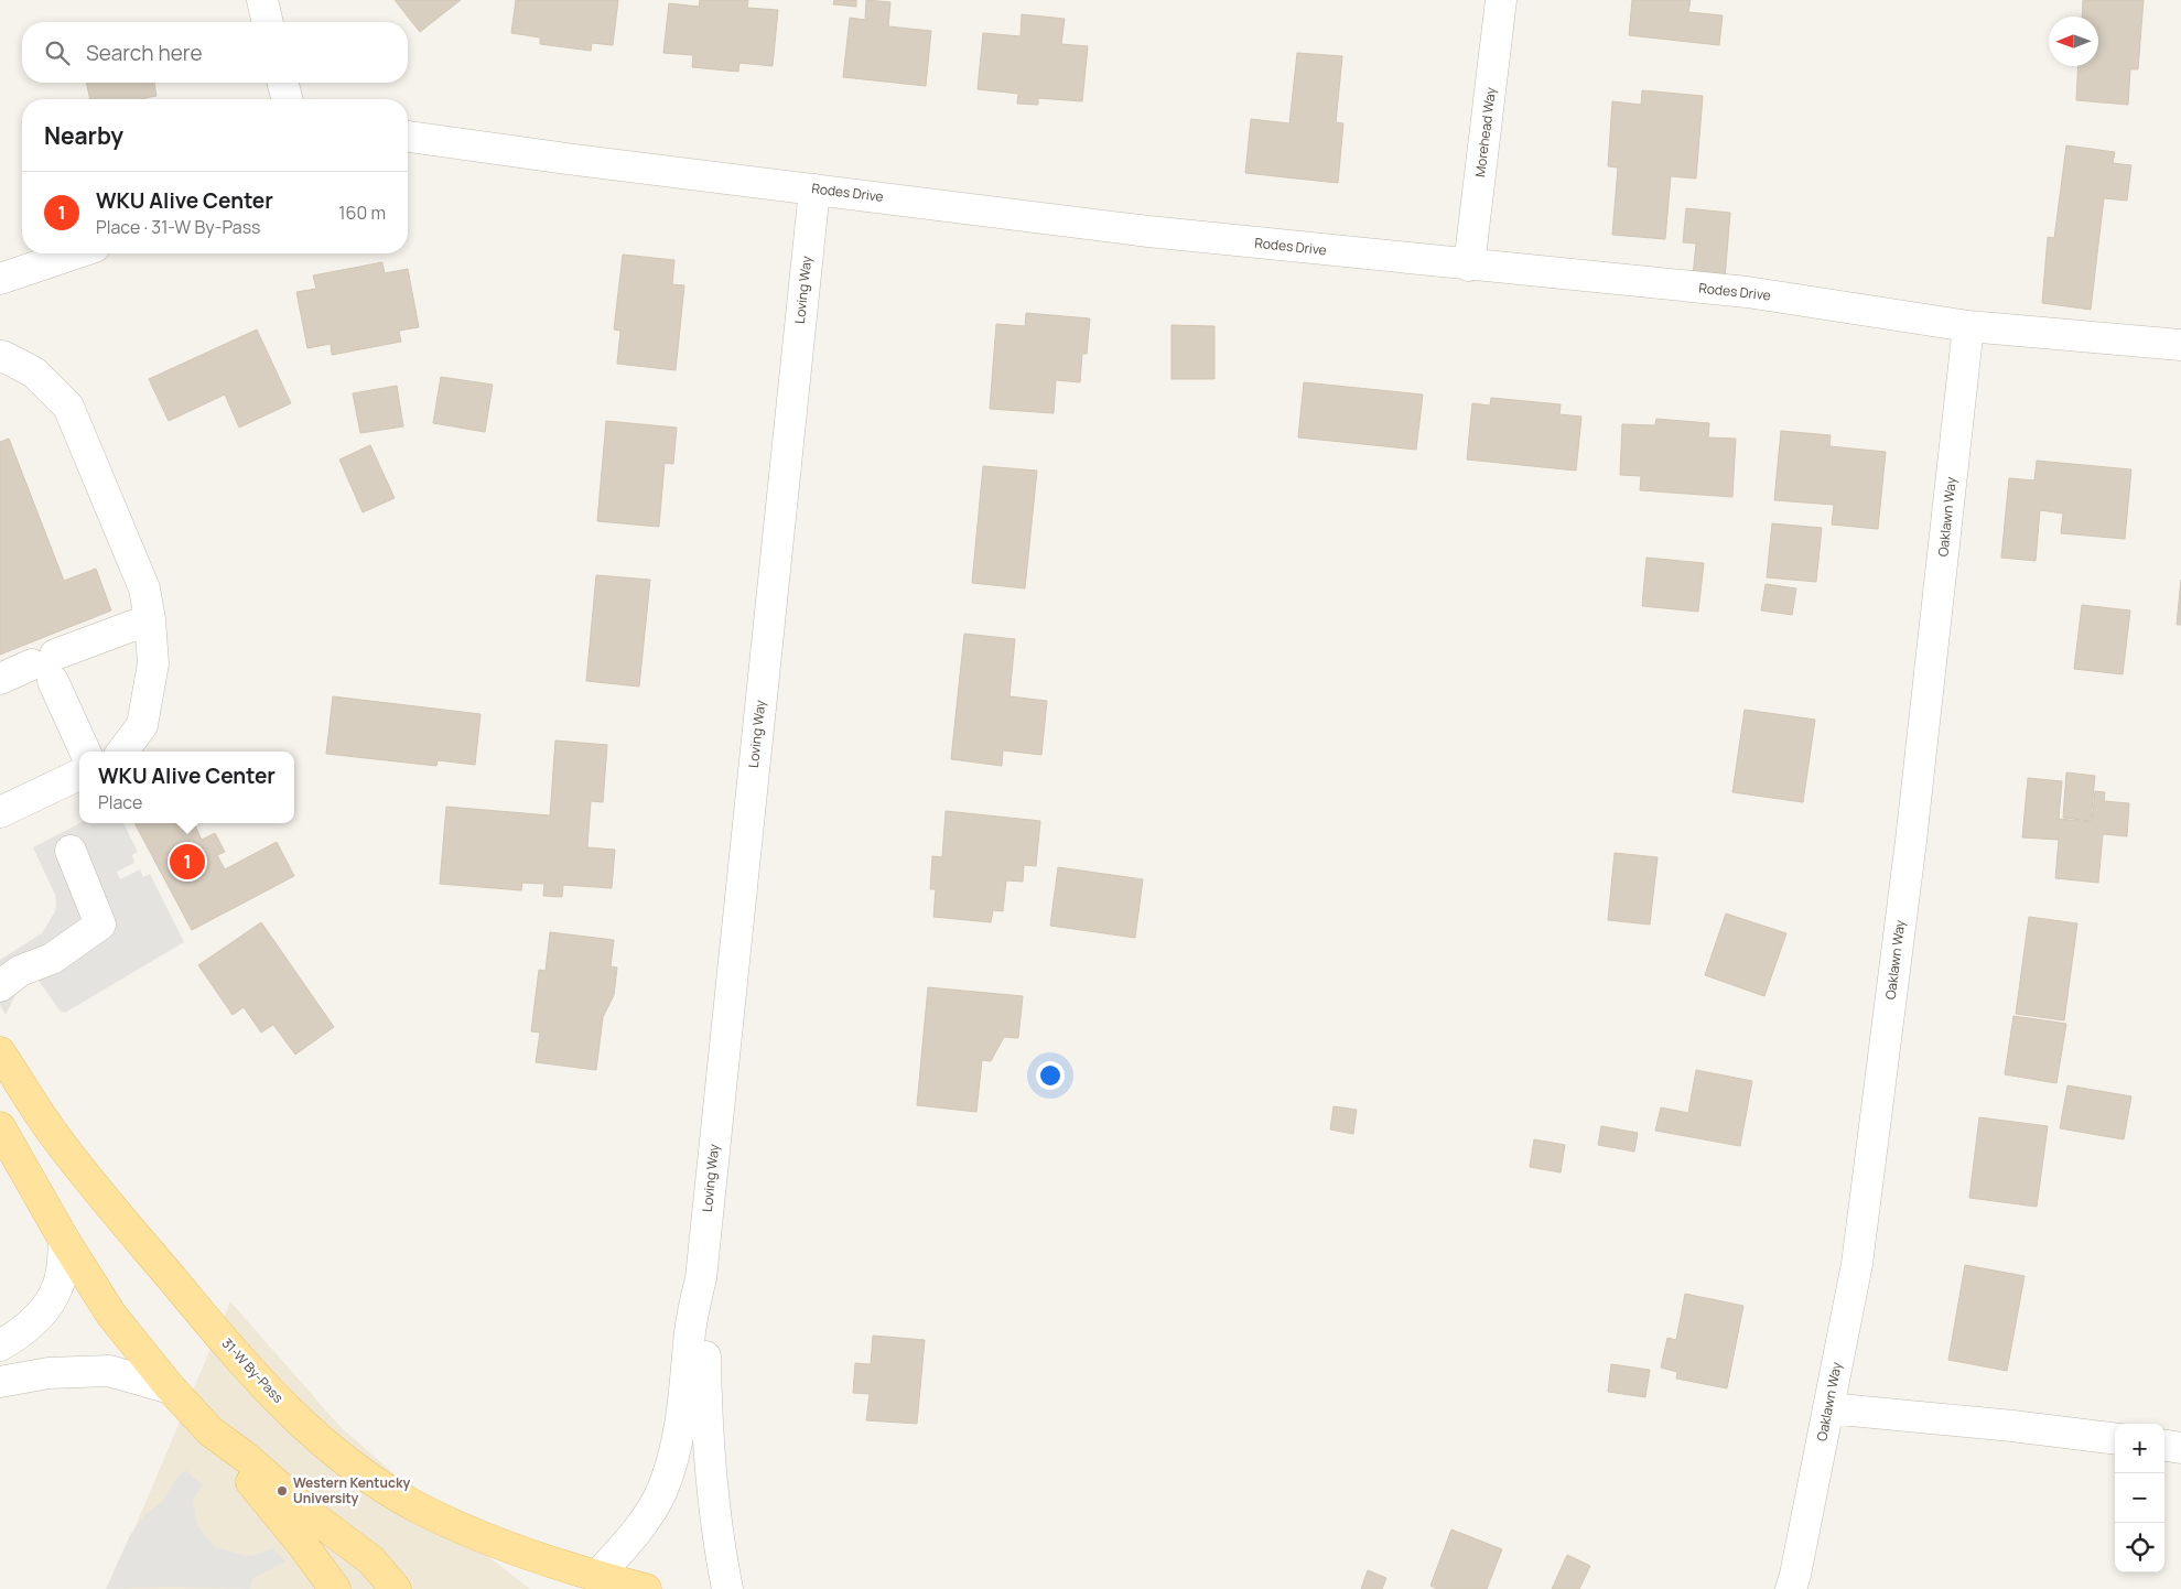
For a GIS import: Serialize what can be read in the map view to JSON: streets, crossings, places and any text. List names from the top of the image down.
{
  "streets": {
    "main road": ["31-W By-Pass"],
    "street": [
      "Morehead Way",
      "Rodes Drive",
      "Loving Way",
      "Oaklawn Way"
    ]
  },
  "crossings": [
    ["Morehead Way", "Rodes Drive"],
    ["Rodes Drive", "Loving Way"],
    ["Rodes Drive", "Oaklawn Way"],
    ["Loving Way", "31-W By-Pass"]
  ],
  "places": ["Western Kentucky University"],
  "north": "left",
  "page": {
    "search": "Search here",
    "heading": "Nearby",
    "list": [
      {
        "mark": "1",
        "name": "WKU Alive Center",
        "note": "Place · 31-W By-Pass",
        "value": "160 m"
      }
    ],
    "popup": ["WKU Alive Center", "Place"],
    "pins": "1",
    "map_buttons": ["+", "−"]
  }
}
